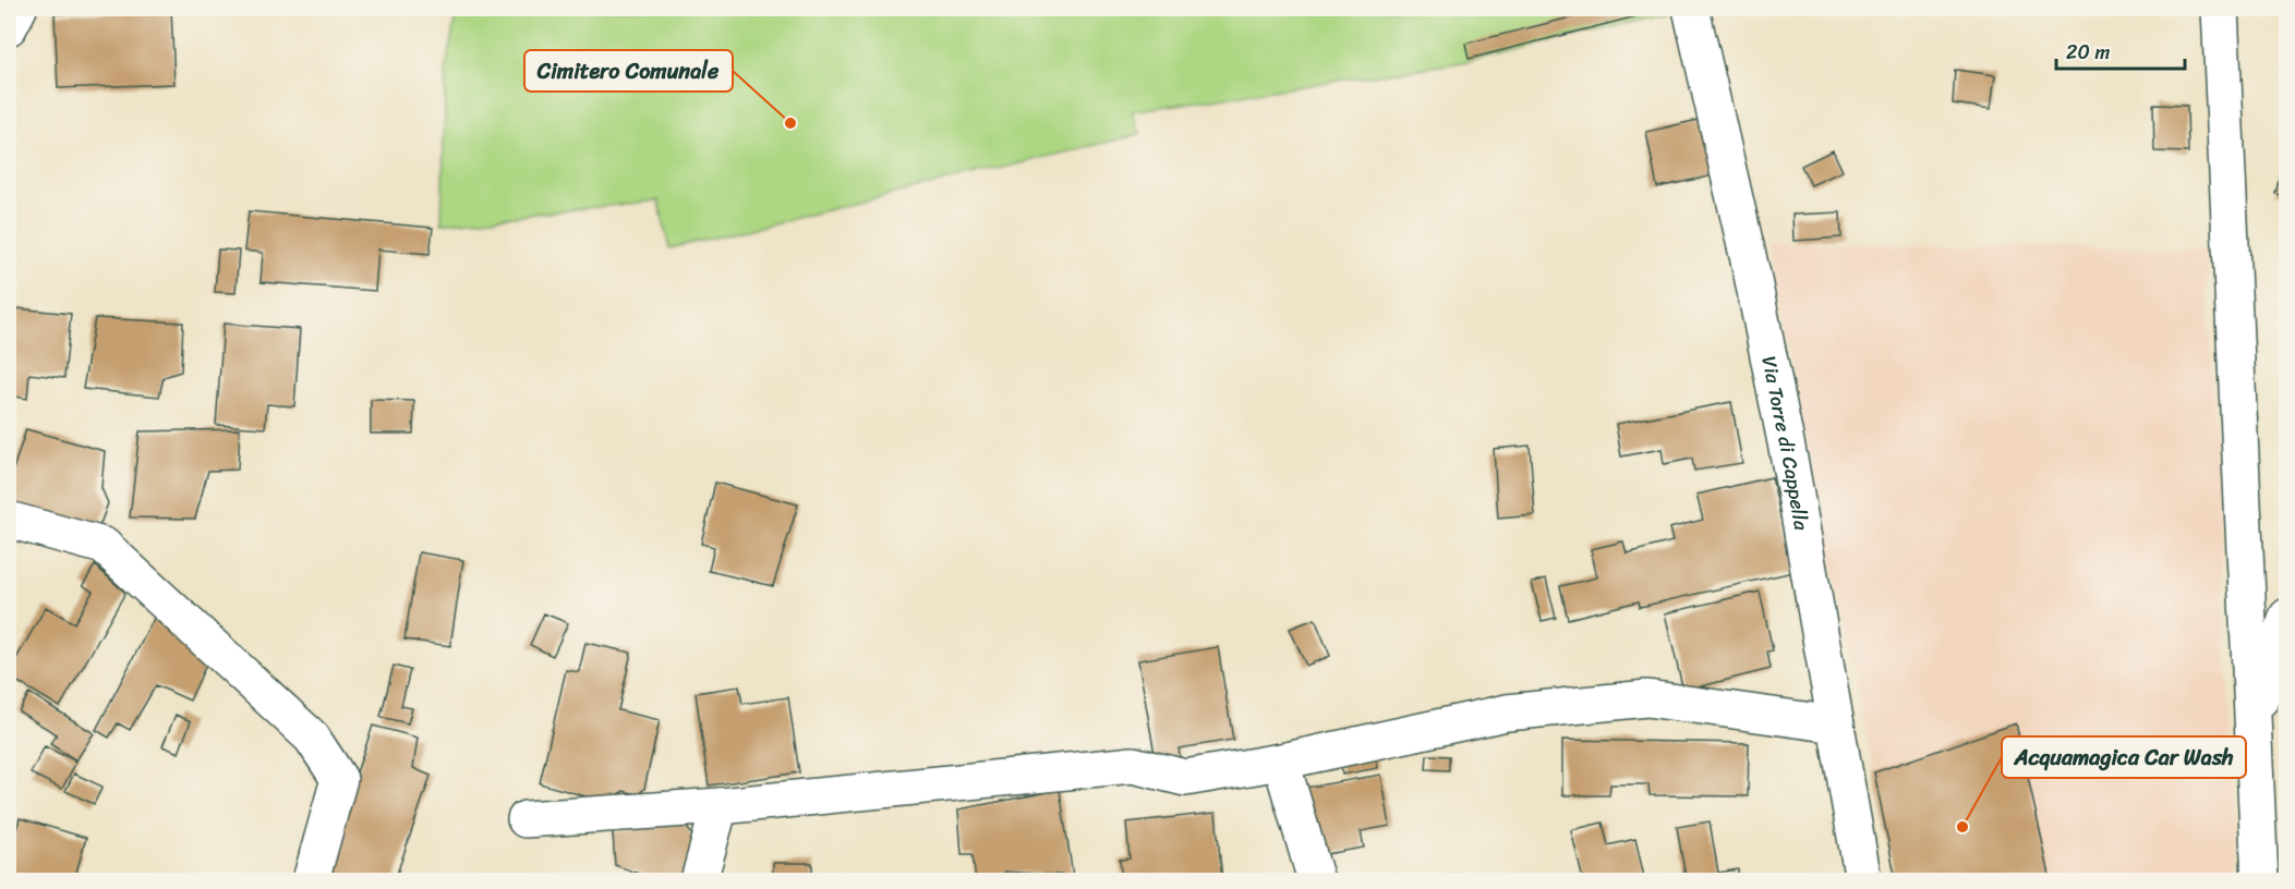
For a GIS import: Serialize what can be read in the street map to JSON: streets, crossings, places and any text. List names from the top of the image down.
{
  "streets": {
    "street": ["Via Torre di Cappella"]
  },
  "places": ["Cimitero Comunale", "Acquamagica Car Wash"],
  "scale_bar": "20 m"
}
